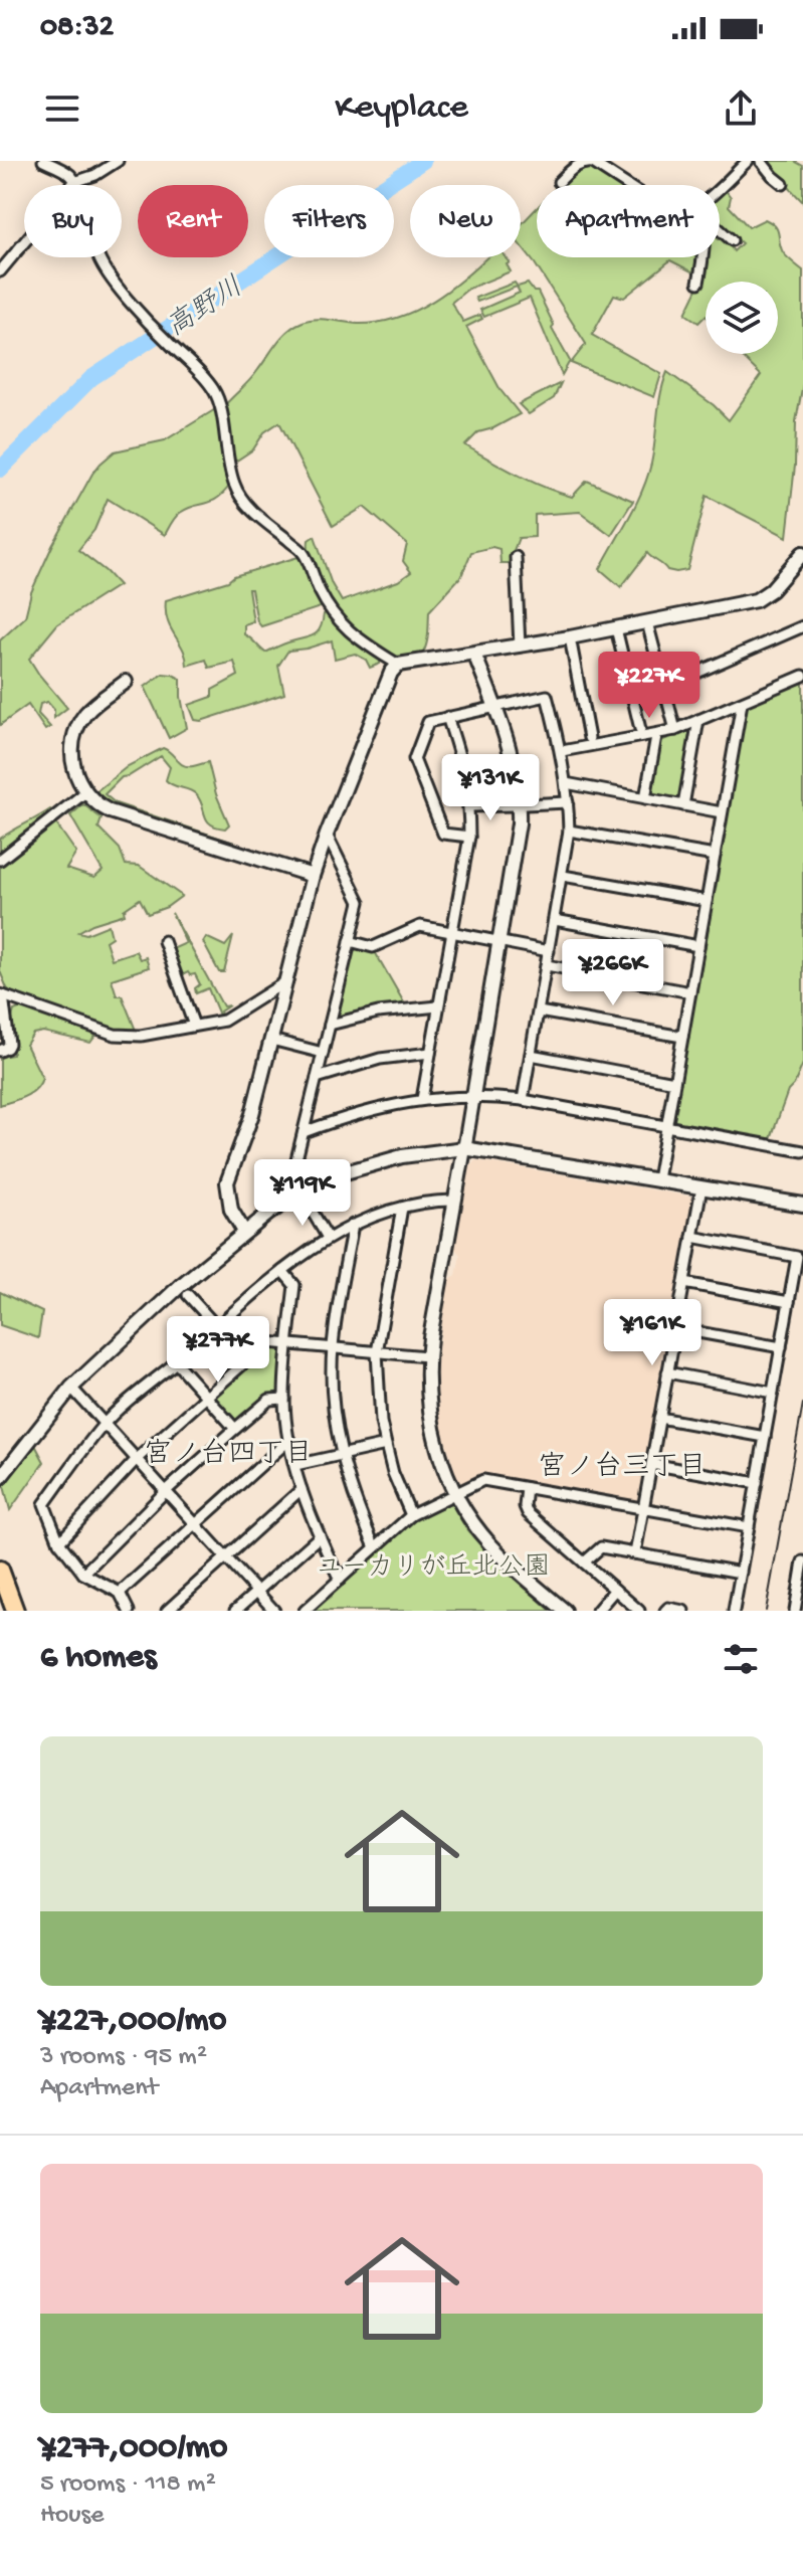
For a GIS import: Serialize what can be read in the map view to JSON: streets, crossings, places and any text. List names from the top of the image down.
{
  "districts": ["宮ノ台四丁目", "宮ノ台三丁目"],
  "water": ["高野川"],
  "parks": ["ユーカリが丘北公園"],
  "page": {
    "status": "08:32",
    "header": "Keyplace",
    "chip": [
      "Buy",
      "Rent",
      "Filters",
      "New",
      "Apartment"
    ],
    "price": [
      "¥227K",
      "¥131K",
      "¥266K",
      "¥119K",
      "¥161K",
      "¥277K"
    ],
    "heading": "6 homes",
    "list": [
      {
        "name": "¥227,000/mo",
        "note": "3 rooms · 95 m² · Apartment"
      },
      {
        "name": "¥277,000/mo",
        "note": "5 rooms · 118 m² · House"
      }
    ]
  }
}
